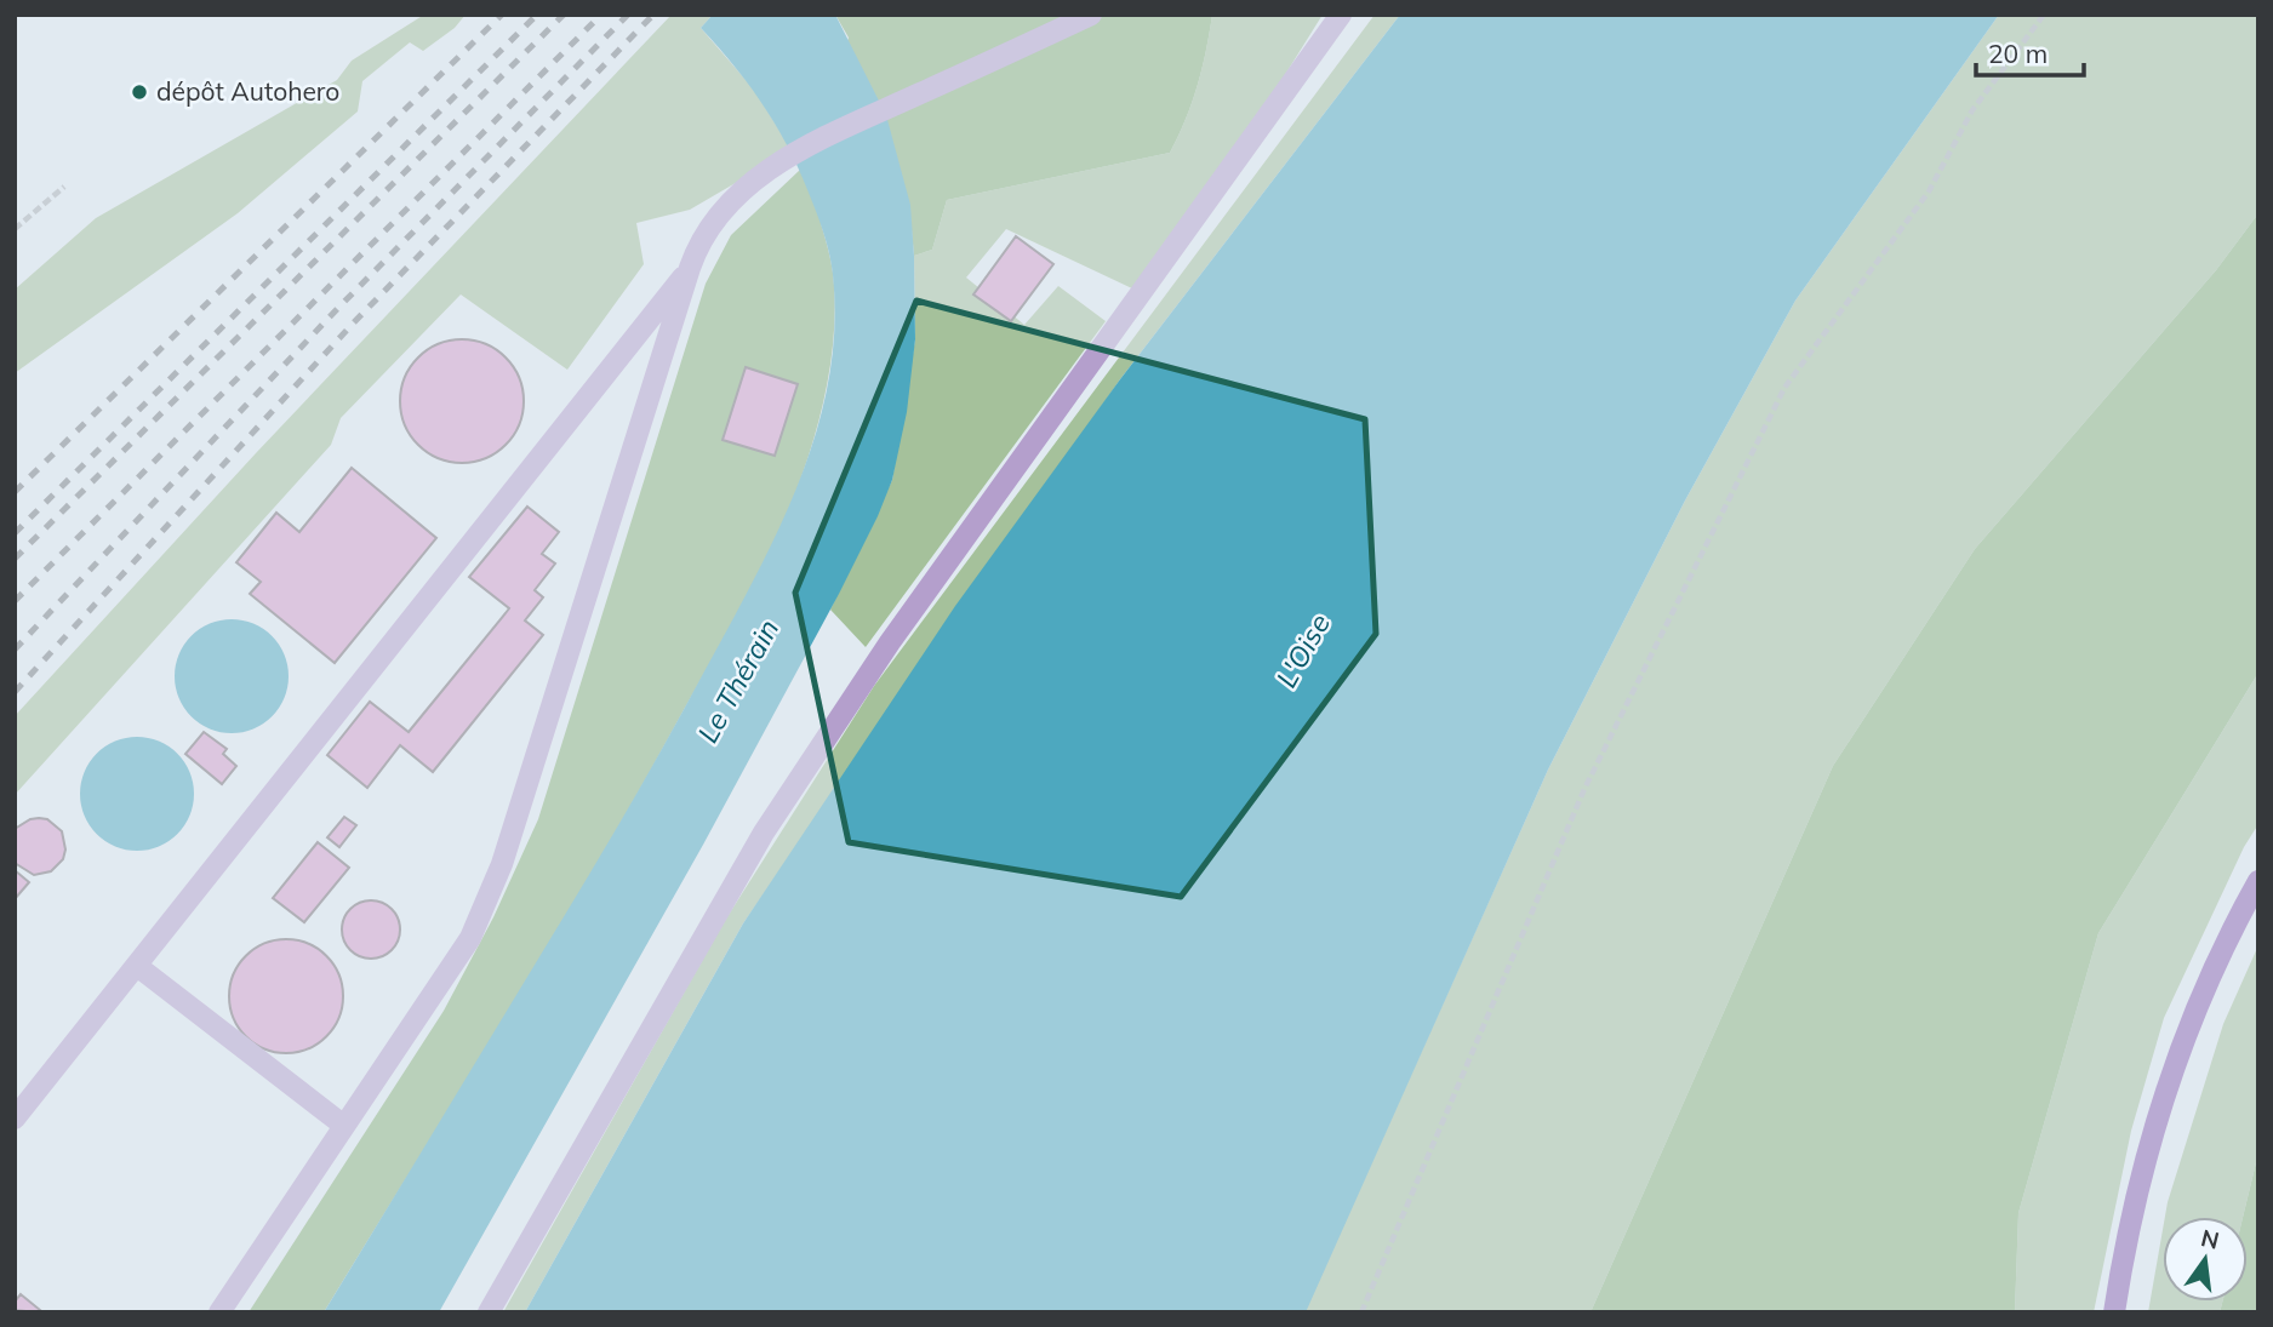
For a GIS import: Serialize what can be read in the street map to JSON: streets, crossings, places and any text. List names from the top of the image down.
{
  "water": ["L'Oise", "Le Thérain"],
  "places": ["dépôt Autohero"],
  "scale_bar": "20 m",
  "north": "top"
}
